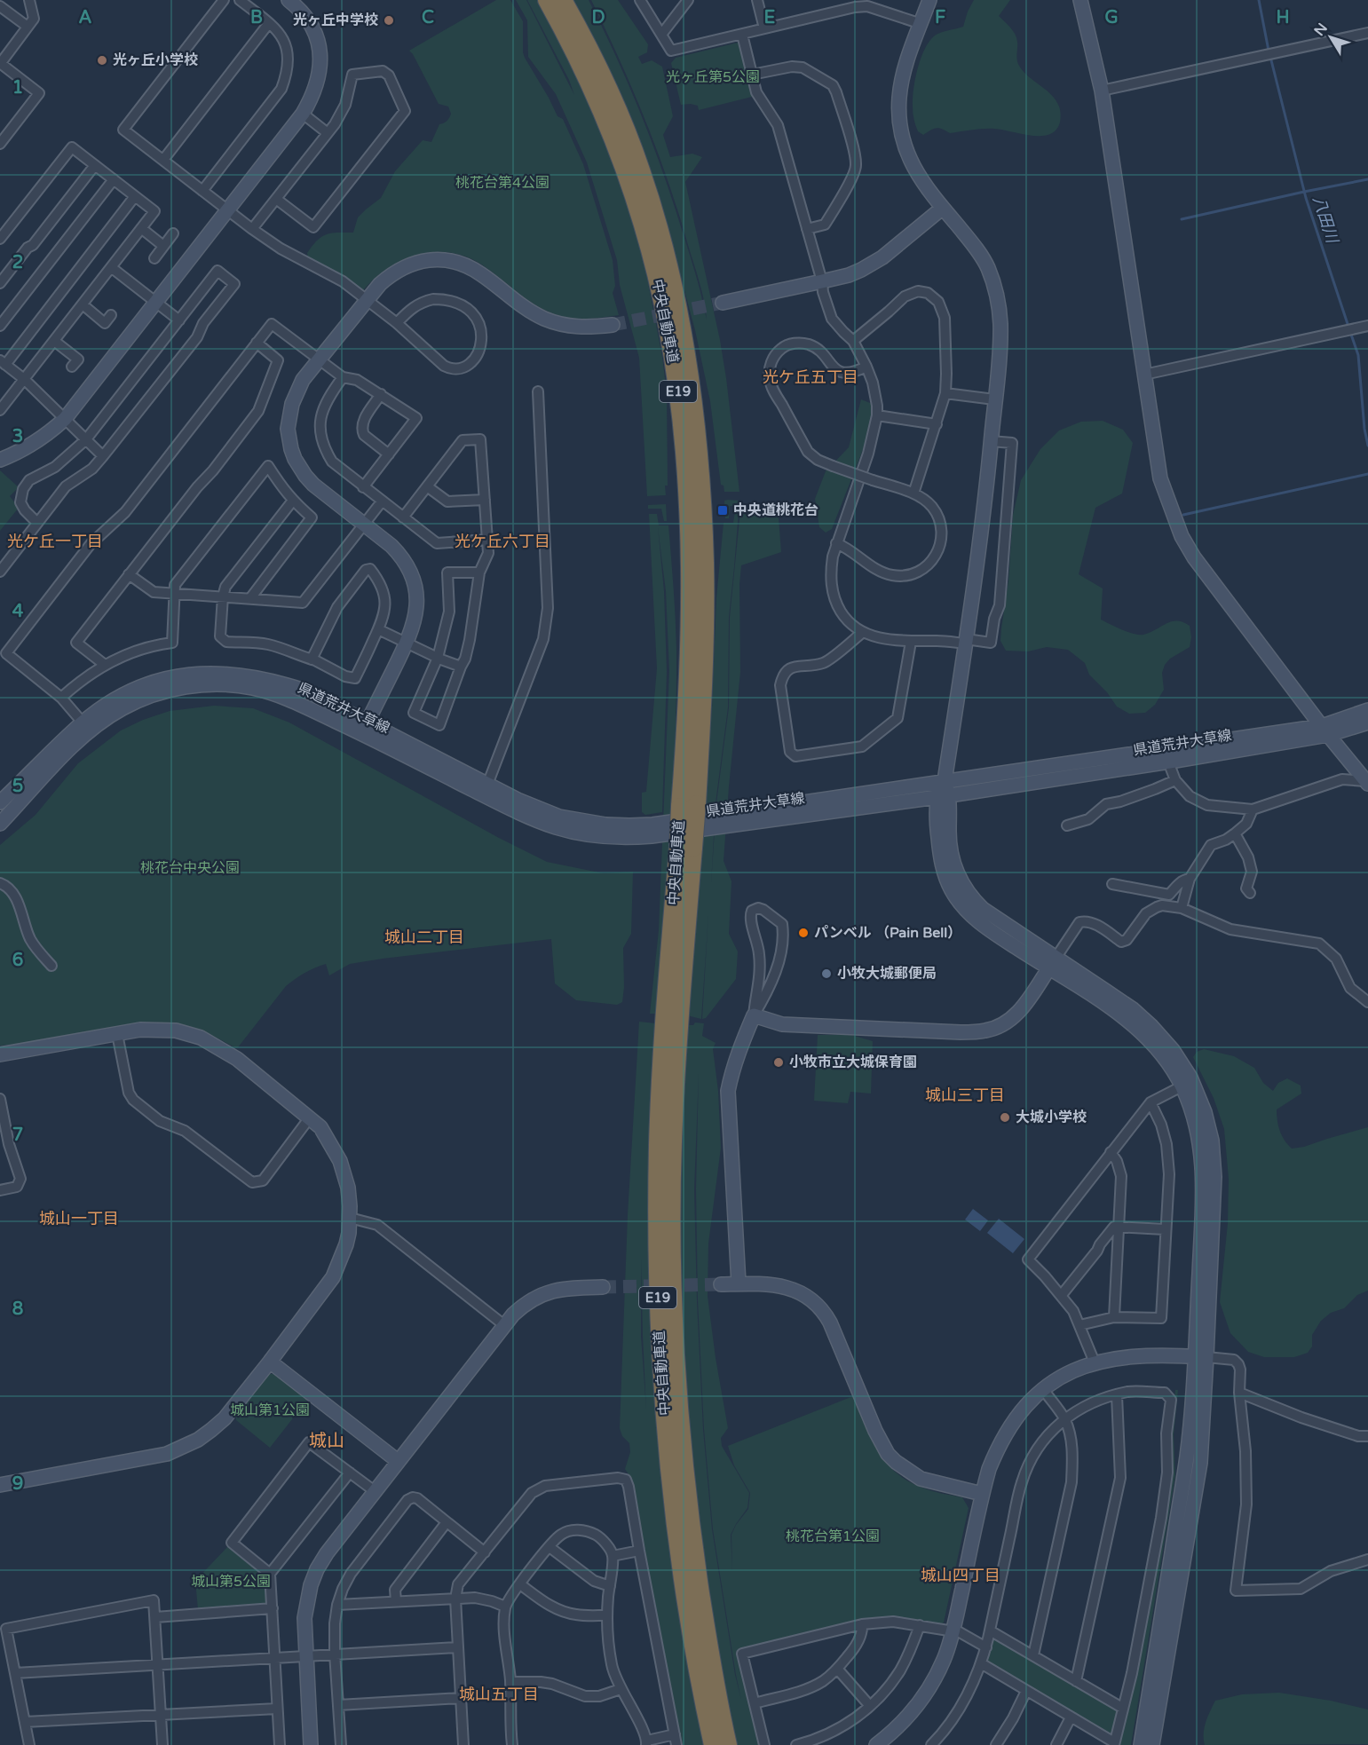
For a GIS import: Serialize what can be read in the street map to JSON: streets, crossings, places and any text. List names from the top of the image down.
{
  "streets": {
    "highway": ["中央自動車道", "E19"],
    "street": ["県道荒井大草線"]
  },
  "districts": [
    "光ケ丘五丁目",
    "光ケ丘一丁目",
    "光ケ丘六丁目",
    "城山二丁目",
    "城山三丁目",
    "城山一丁目",
    "城山",
    "城山四丁目",
    "城山五丁目"
  ],
  "water": ["八田川"],
  "parks": [
    "光ヶ丘第5公園",
    "桃花台第4公園",
    "桃花台中央公園",
    "城山第1公園",
    "桃花台第1公園",
    "城山第5公園"
  ],
  "places": {
    "other": [
      "光ヶ丘中学校",
      "光ヶ丘小学校",
      "パンベル （Pain Bell）",
      "小牧大城郵便局",
      "小牧市立大城保育園",
      "大城小学校"
    ],
    "transit": ["中央道桃花台"]
  },
  "north": "top left",
  "grid": {
    "columns": [
      "A",
      "B",
      "C",
      "D",
      "E",
      "F",
      "G",
      "H"
    ],
    "rows": [
      "1",
      "2",
      "3",
      "4",
      "5",
      "6",
      "7",
      "8",
      "9"
    ]
  }
}
